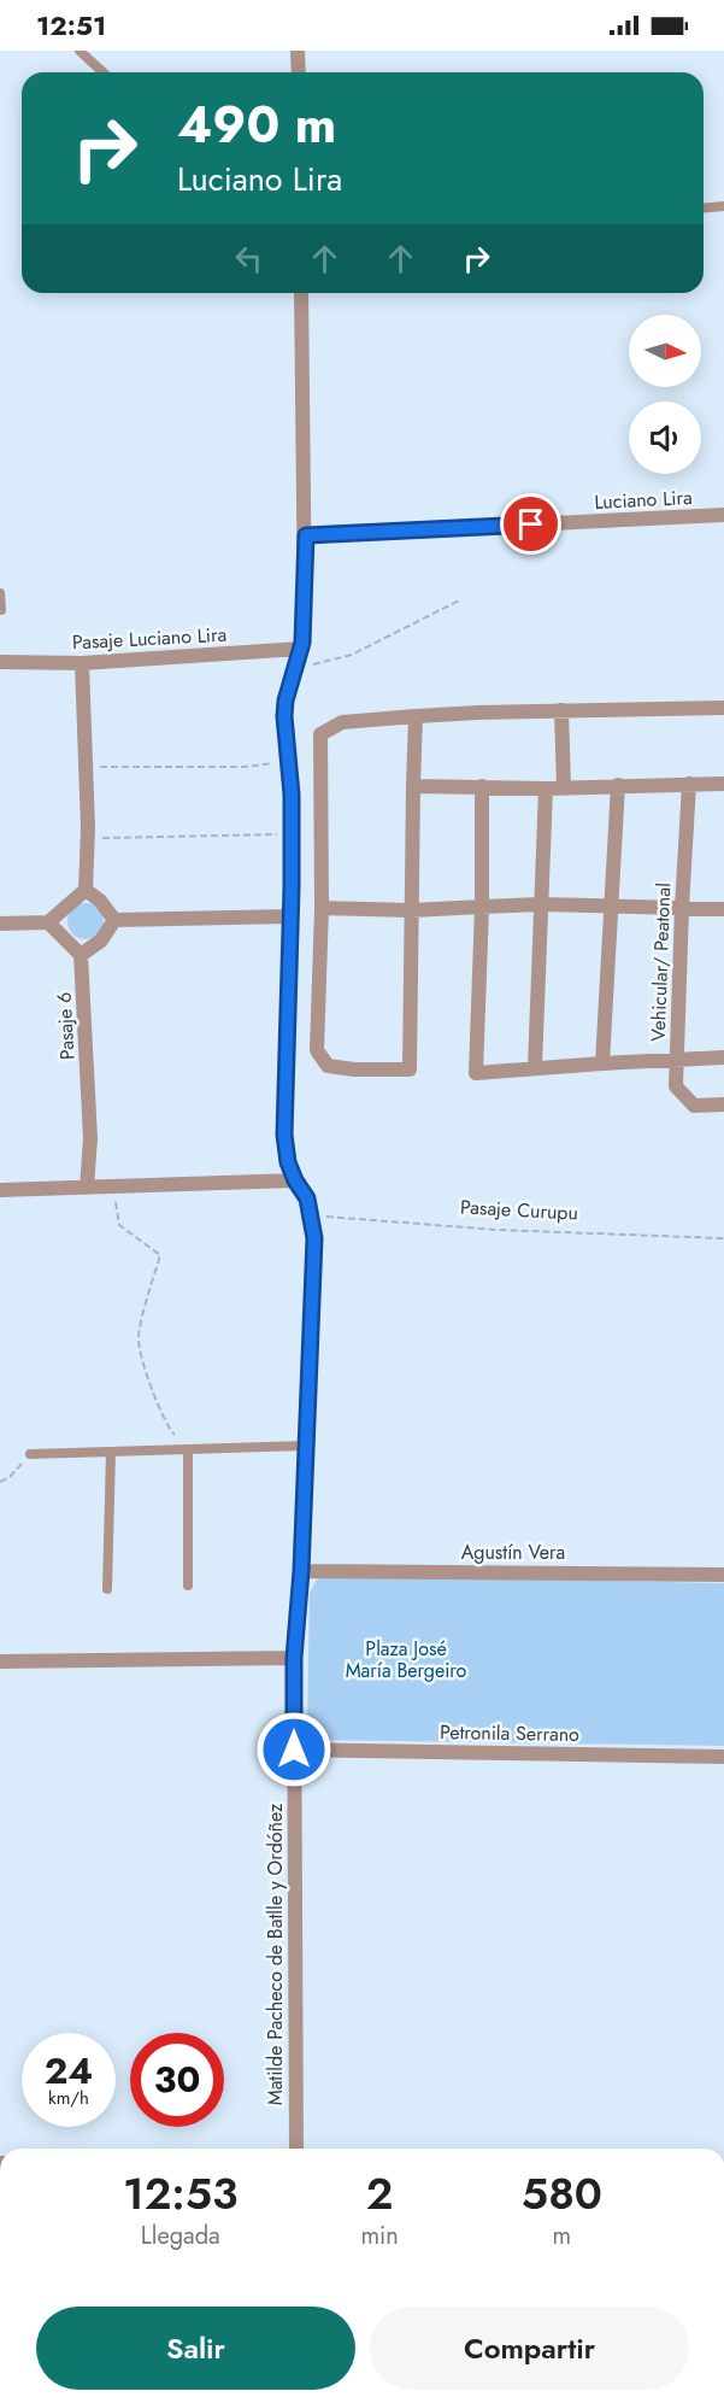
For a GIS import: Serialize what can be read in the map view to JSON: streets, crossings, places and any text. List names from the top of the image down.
{
  "streets": {
    "street": [
      "Luciano Lira",
      "Pasaje Luciano Lira",
      "Vehicular/ Peatonal",
      "Pasaje 6",
      "Agustín Vera",
      "Petronila Serrano",
      "Matilde Pacheco de Batlle y Ordóñez"
    ],
    "path": ["Pasaje Curupu"]
  },
  "crossings": [
    ["Luciano Lira", "Matilde Pacheco de Batlle y Ordóñez"],
    ["Pasaje Luciano Lira", "Matilde Pacheco de Batlle y Ordóñez"],
    ["Pasaje Curupu", "Matilde Pacheco de Batlle y Ordóñez"],
    ["Agustín Vera", "Matilde Pacheco de Batlle y Ordóñez"],
    ["Petronila Serrano", "Matilde Pacheco de Batlle y Ordóñez"]
  ],
  "parks": ["Plaza José María Bergeiro"],
  "north": "right",
  "page": {
    "status": "12:51",
    "turn": ["490 m", "Luciano Lira"],
    "speed": "24 km/h",
    "limit": "30",
    "eta": [
      "12:53",
      "Llegada",
      "2",
      "min",
      "580",
      "m"
    ],
    "buttons": ["Salir", "Compartir"]
  }
}
